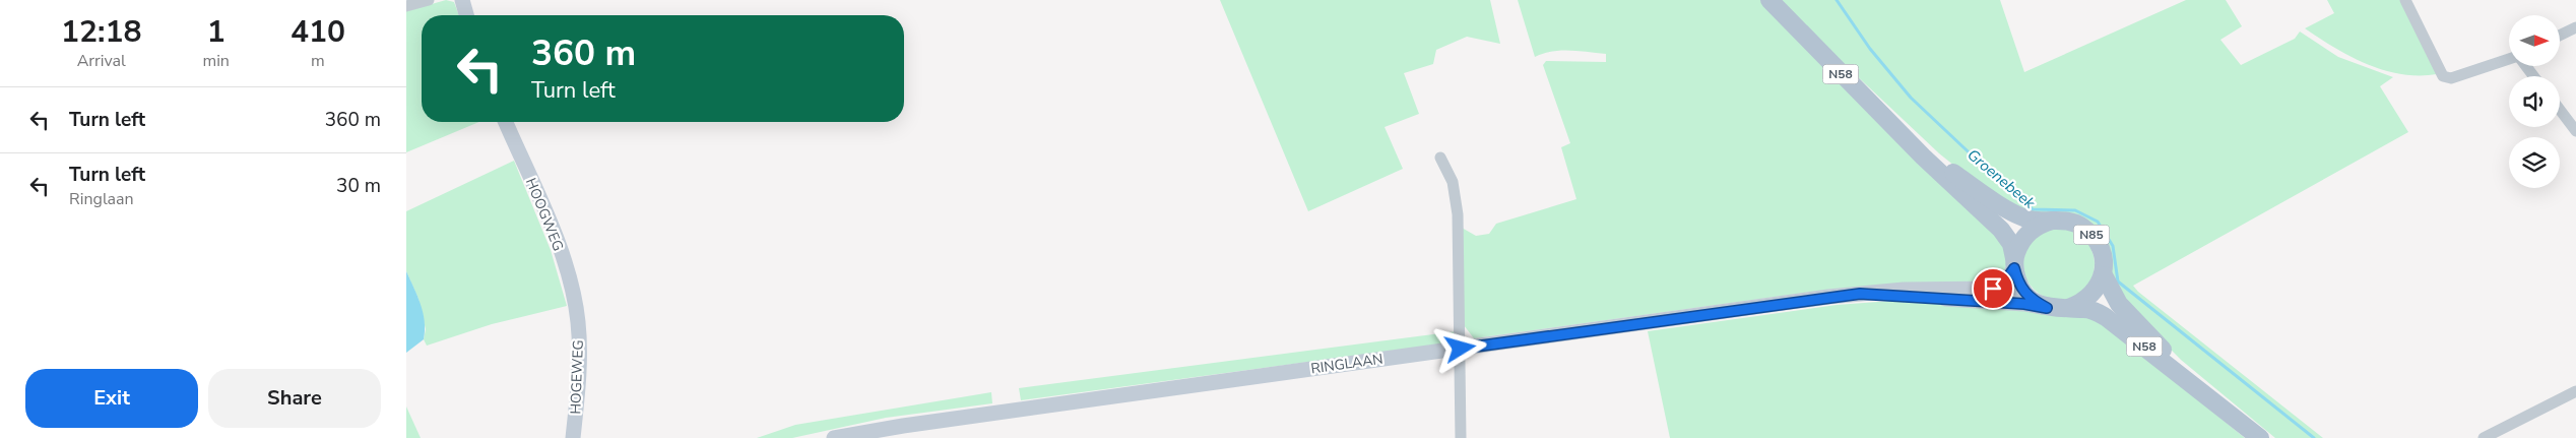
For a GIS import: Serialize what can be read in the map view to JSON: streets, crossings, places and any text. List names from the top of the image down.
{
  "streets": {
    "main road": [
      "N58",
      "HOOGWEG",
      "N85",
      "RINGLAAN",
      "HOGEWEG"
    ]
  },
  "crossings": [
    ["N58", "N85"],
    ["N58", "RINGLAAN"],
    ["HOOGWEG", "HOGEWEG"],
    ["N85", "RINGLAAN"]
  ],
  "water": ["Groenebeek"],
  "north": "right",
  "page": {
    "eta": [
      "12:18",
      "Arrival",
      "1",
      "min",
      "410",
      "m"
    ],
    "turn": ["360 m", "Turn left"],
    "list": [
      {
        "name": "Turn left",
        "value": "360 m"
      },
      {
        "name": "Turn left",
        "note": "Ringlaan",
        "value": "30 m"
      }
    ],
    "buttons": ["Exit", "Share"]
  }
}
